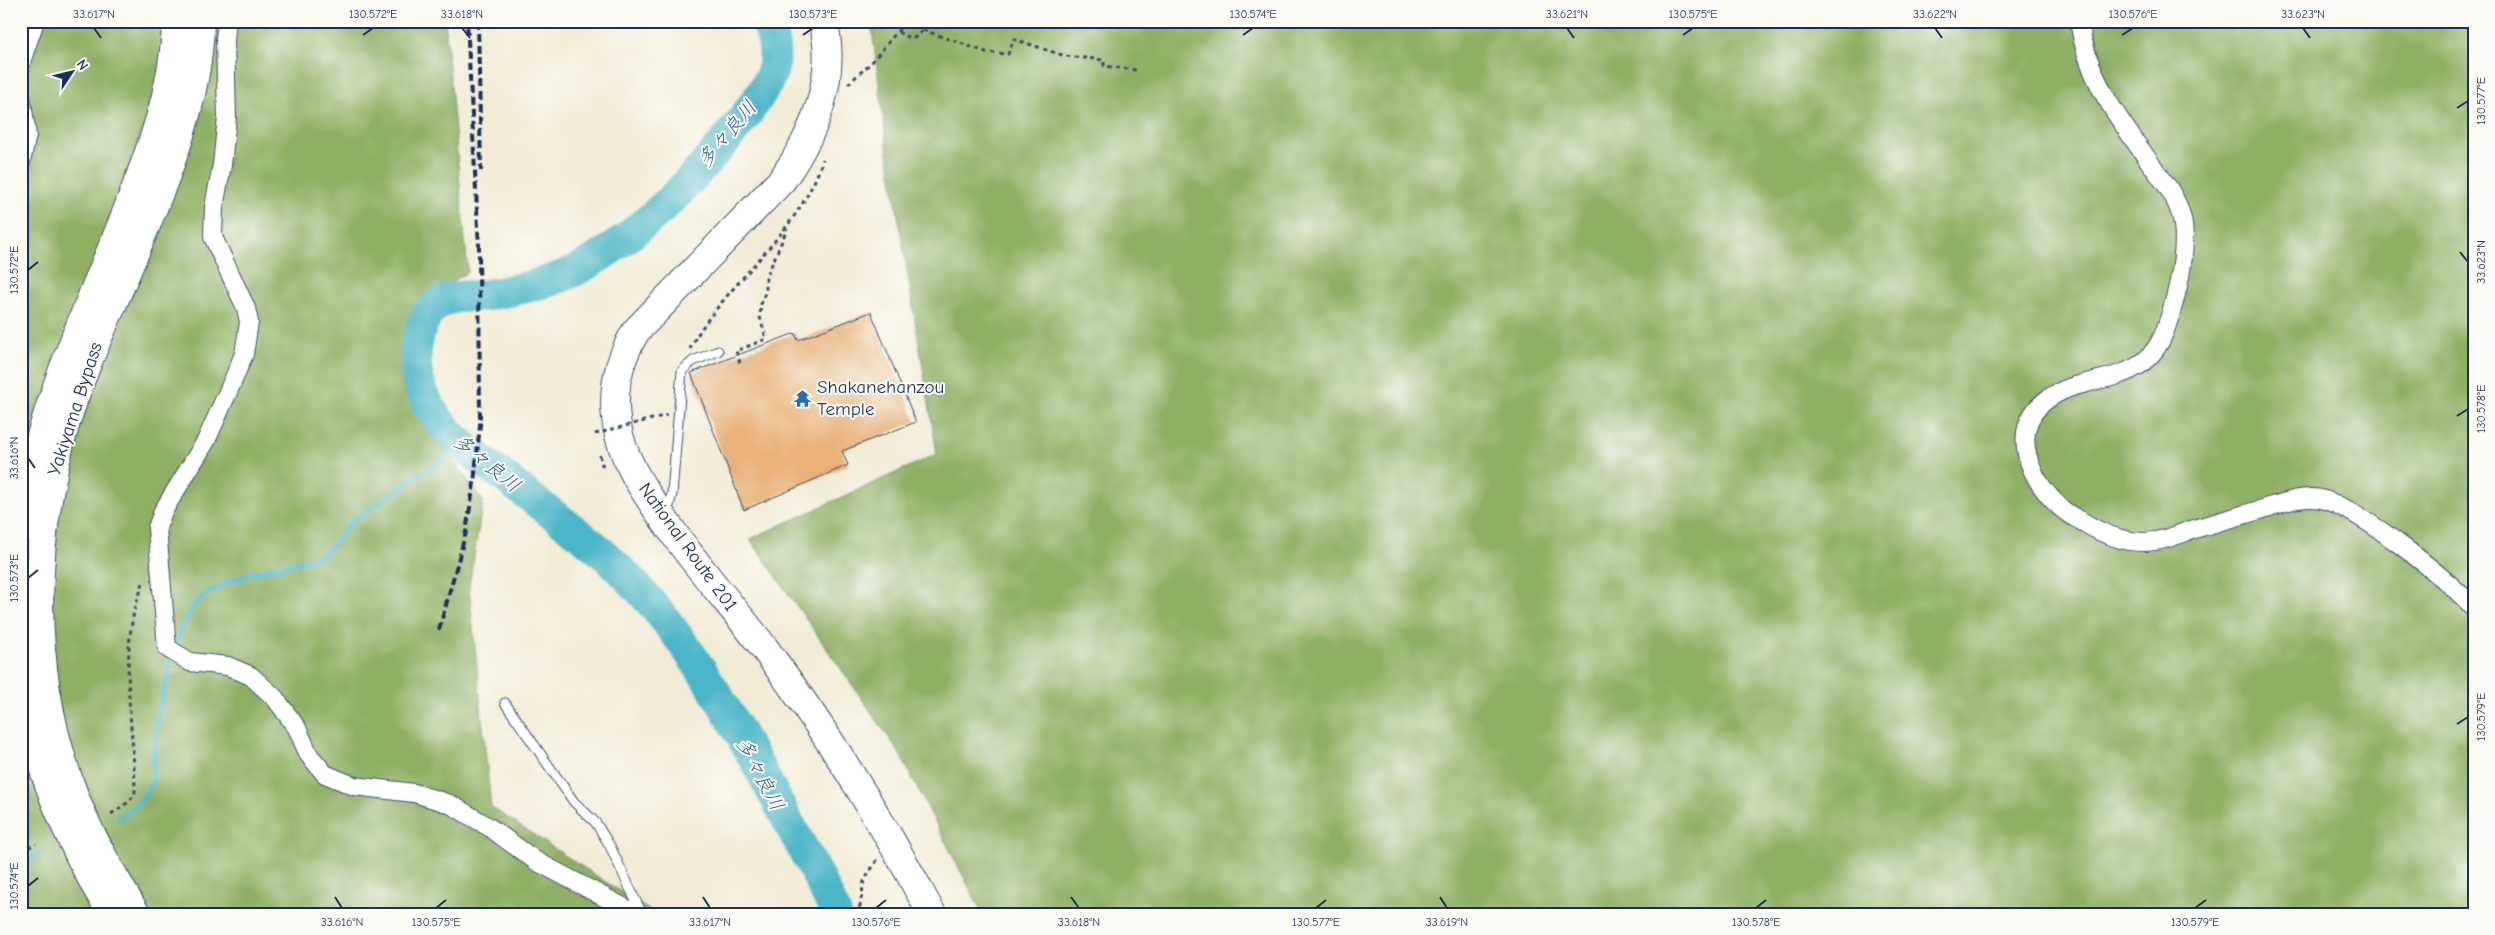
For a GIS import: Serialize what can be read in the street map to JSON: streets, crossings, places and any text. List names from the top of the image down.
{
  "streets": {
    "highway": ["Yakiyama Bypass", "National Route 201"]
  },
  "water": ["多々良川"],
  "places": {
    "temple": ["Shakanehanzou Temple"]
  },
  "north": "top right",
  "coordinates": [
    "33.617°N",
    "130.572°E",
    "33.618°N",
    "130.573°E",
    "130.574°E",
    "33.621°N",
    "130.575°E",
    "33.622°N",
    "130.576°E",
    "33.623°N",
    "130.577°E",
    "130.578°E",
    "33.616°N",
    "130.579°E",
    "33.619°N"
  ]
}
